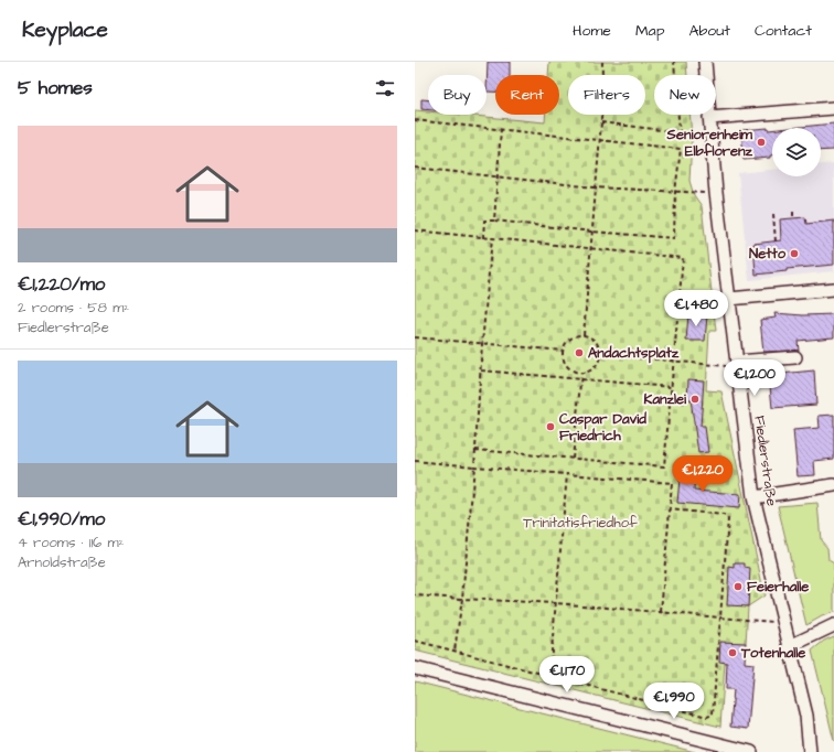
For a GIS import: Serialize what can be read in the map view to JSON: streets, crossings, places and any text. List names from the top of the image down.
{
  "streets": {
    "street": ["Fiedlerstraße"]
  },
  "parks": ["Trinitatisfriedhof"],
  "places": [
    "Seniorenheim Elbflorenz",
    "Netto",
    "Andachtsplatz",
    "Kanzlei",
    "Caspar David Friedrich",
    "Feierhalle",
    "Totenhalle"
  ],
  "page": {
    "header": "Keyplace",
    "nav": [
      "Home",
      "Map",
      "About",
      "Contact"
    ],
    "heading": "5 homes",
    "chip": [
      "Buy",
      "Rent",
      "Filters",
      "New"
    ],
    "list": [
      {
        "name": "€1,220/mo",
        "note": "2 rooms · 58 m² · Fiedlerstraße"
      },
      {
        "name": "€1,990/mo",
        "note": "4 rooms · 116 m² · Arnoldstraße"
      }
    ],
    "price": [
      "€1,480",
      "€1,200",
      "€1,220",
      "€1,170",
      "€1,990"
    ]
  }
}
